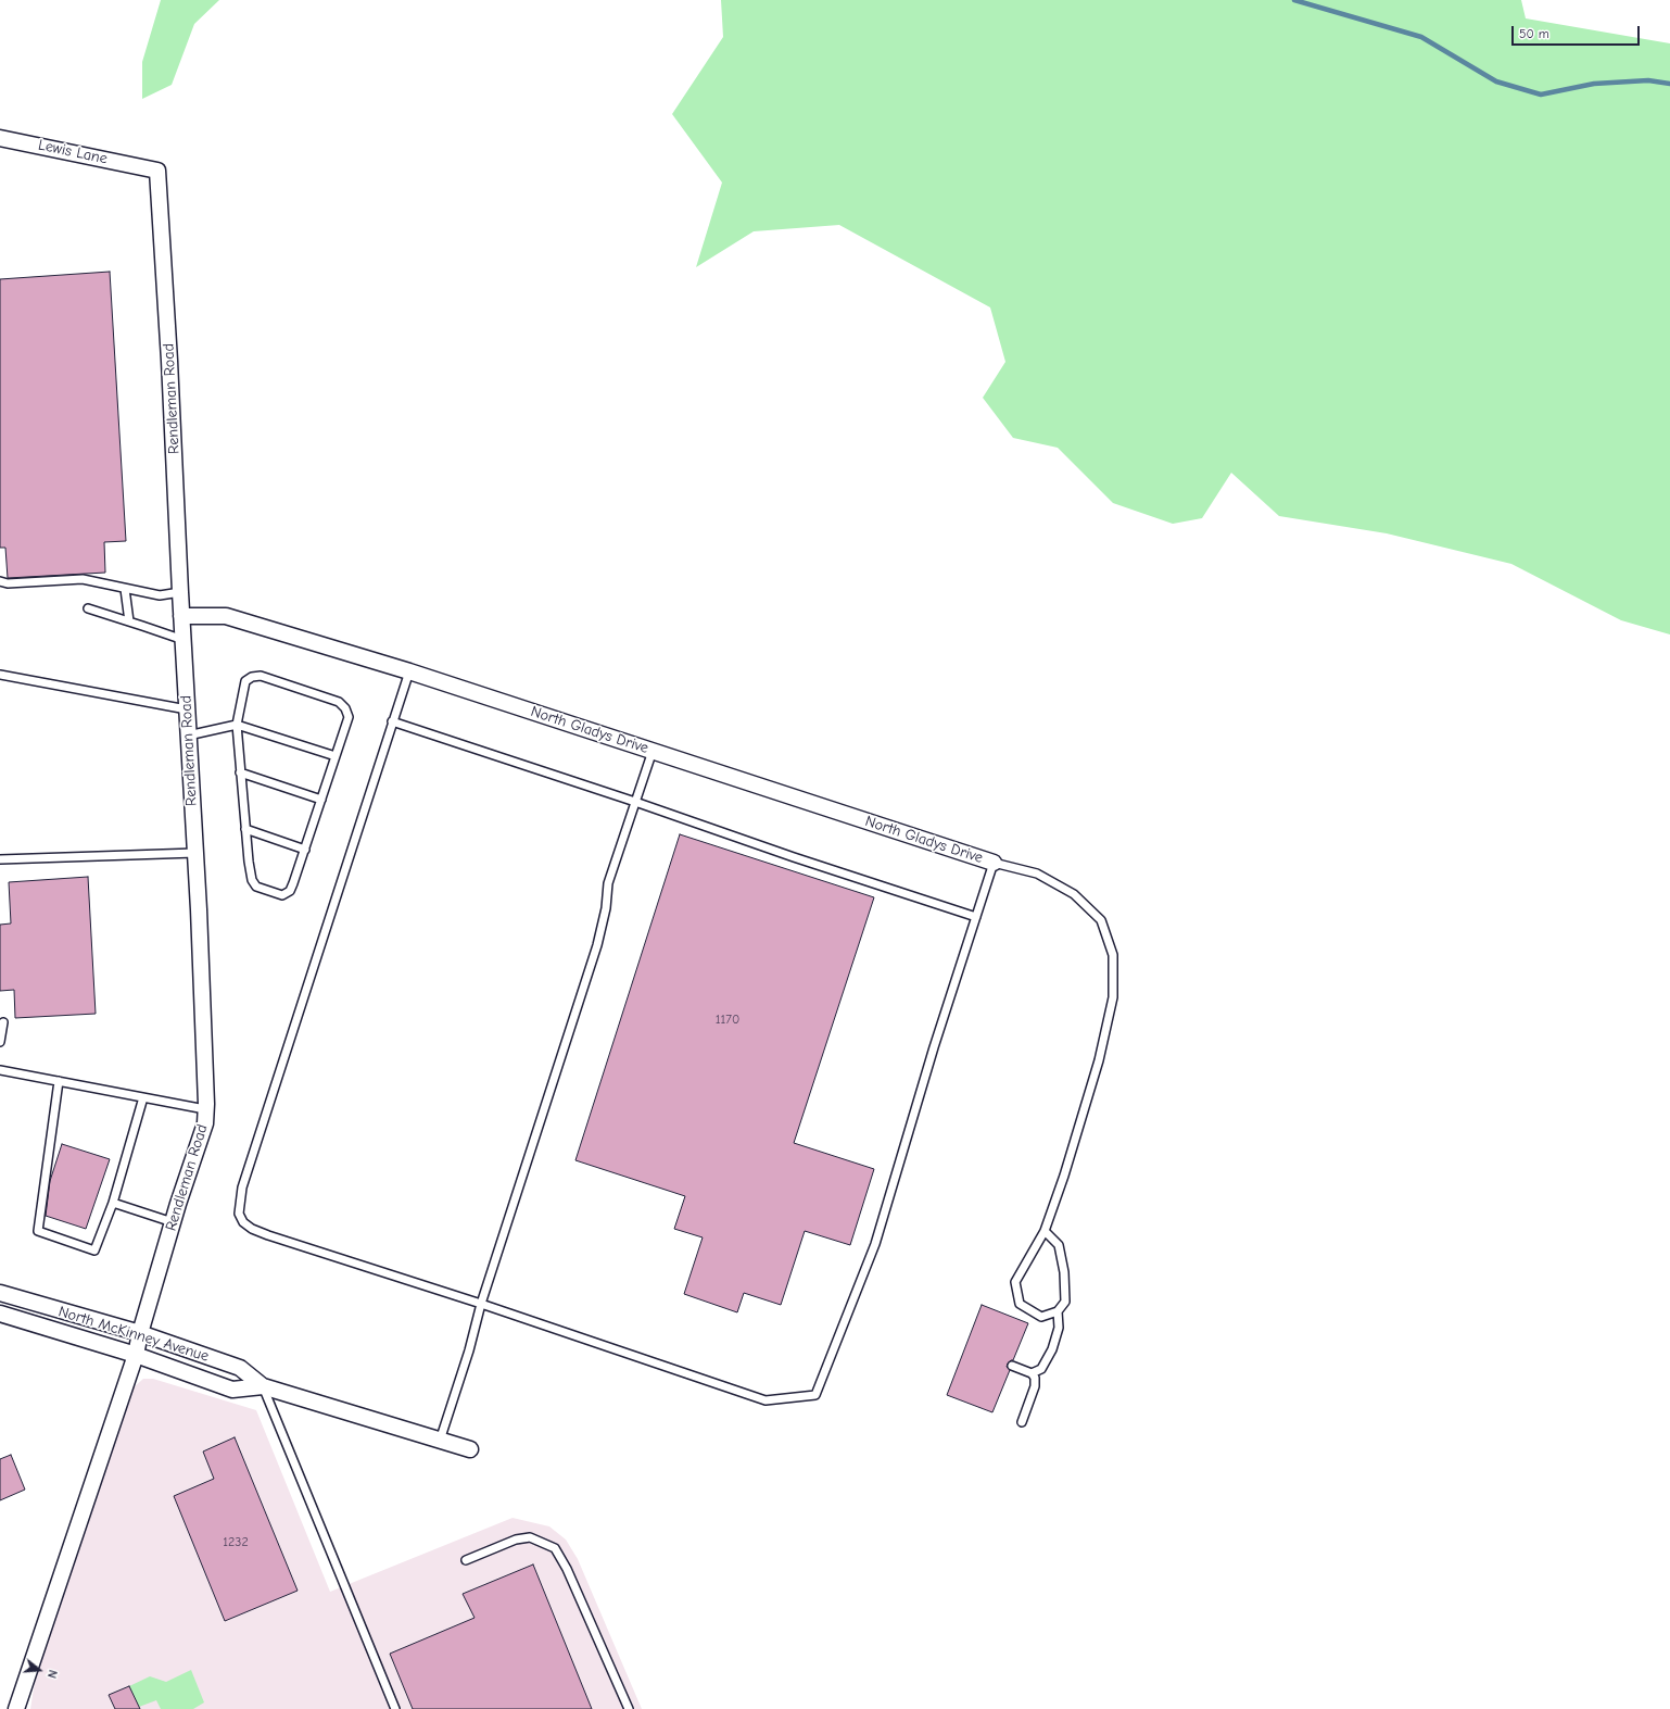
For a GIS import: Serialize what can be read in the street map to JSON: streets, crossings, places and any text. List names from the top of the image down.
{
  "streets": {
    "street": [
      "Lewis Lane",
      "Rendleman Road",
      "North Gladys Drive",
      "North McKinney Avenue"
    ]
  },
  "crossings": [
    ["Lewis Lane", "Rendleman Road"],
    ["Rendleman Road", "North Gladys Drive"],
    ["Rendleman Road", "North McKinney Avenue"]
  ],
  "house_numbers": ["1170", "1232"],
  "scale_bar": "50 m",
  "north": "right"
}
